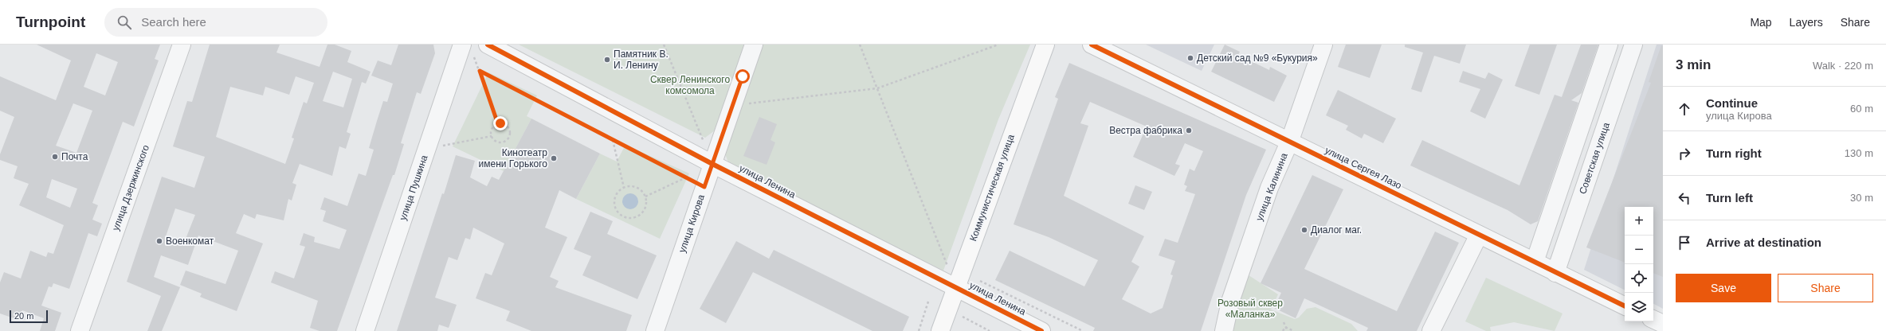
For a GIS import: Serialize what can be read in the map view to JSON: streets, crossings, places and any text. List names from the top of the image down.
{
  "streets": {
    "main road": ["Коммунистическая улица"],
    "street": [
      "Советская улица",
      "улица Сергея Лазо",
      "улица Ленина",
      "улица Калинина",
      "улица Дзержинского",
      "улица Пушкина",
      "улица Кирова"
    ]
  },
  "crossings": [
    ["Советская улица", "улица Сергея Лазо"],
    ["улица Сергея Лазо", "улица Калинина"],
    ["улица Ленина", "Коммунистическая улица"],
    ["улица Ленина", "улица Кирова"]
  ],
  "parks": ["Сквер Ленинского комсомола", "Розовый сквер «Маланка»"],
  "places": [
    "Детский сад №9 «Букурия»",
    "Памятник В. И. Ленину",
    "Вестра фабрика",
    "Почта",
    "Кинотеатр имени Горького",
    "Диалог маг.",
    "Военкомат"
  ],
  "scale_bar": "20 m",
  "page": {
    "header": "Turnpoint",
    "search": "Search here",
    "nav": ["Map", "Layers", "Share"],
    "heading": ["3 min", "Walk · 220 m"],
    "list": [
      ["Continue", "улица Кирова", "60 m"],
      ["Turn right", "130 m"],
      ["Turn left", "30 m"],
      "Arrive at destination"
    ],
    "map_buttons": ["+", "−"],
    "buttons": ["Save", "Share"],
    "scale": "20 m"
  }
}
